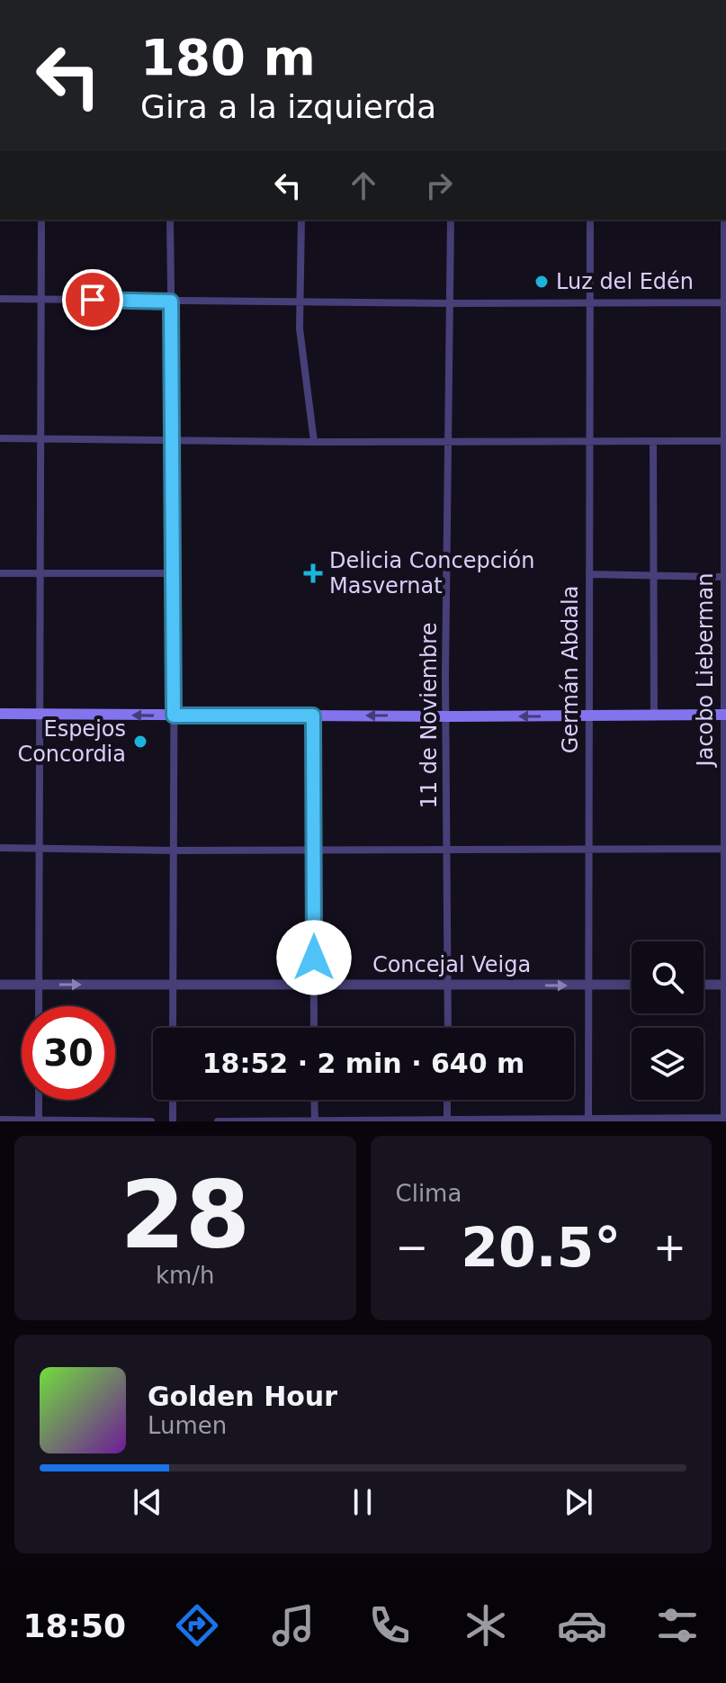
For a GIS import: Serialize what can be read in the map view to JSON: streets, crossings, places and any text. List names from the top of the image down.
{
  "streets": {
    "street": [
      "Germán Abdala",
      "Jacobo Lieberman",
      "11 de Noviembre",
      "Concejal Veiga"
    ]
  },
  "crossings": [
    ["Germán Abdala", "Concejal Veiga"],
    ["11 de Noviembre", "Concejal Veiga"]
  ],
  "one_way": ["Concejal Veiga"],
  "places": {
    "other": ["Luz del Edén", "Espejos Concordia"],
    "health": ["Delicia Concepción Masvernat"]
  },
  "page": {
    "turn": ["180 m", "Gira a la izquierda"],
    "limit": "30",
    "trip": "18:52 · 2 min · 640 m",
    "tile": [
      ["28", "km/h"],
      "Clima"
    ],
    "heat": ["−", "20.5°", "+"],
    "song": ["Golden Hour", "Lumen"],
    "tabs": "18:50"
  }
}
